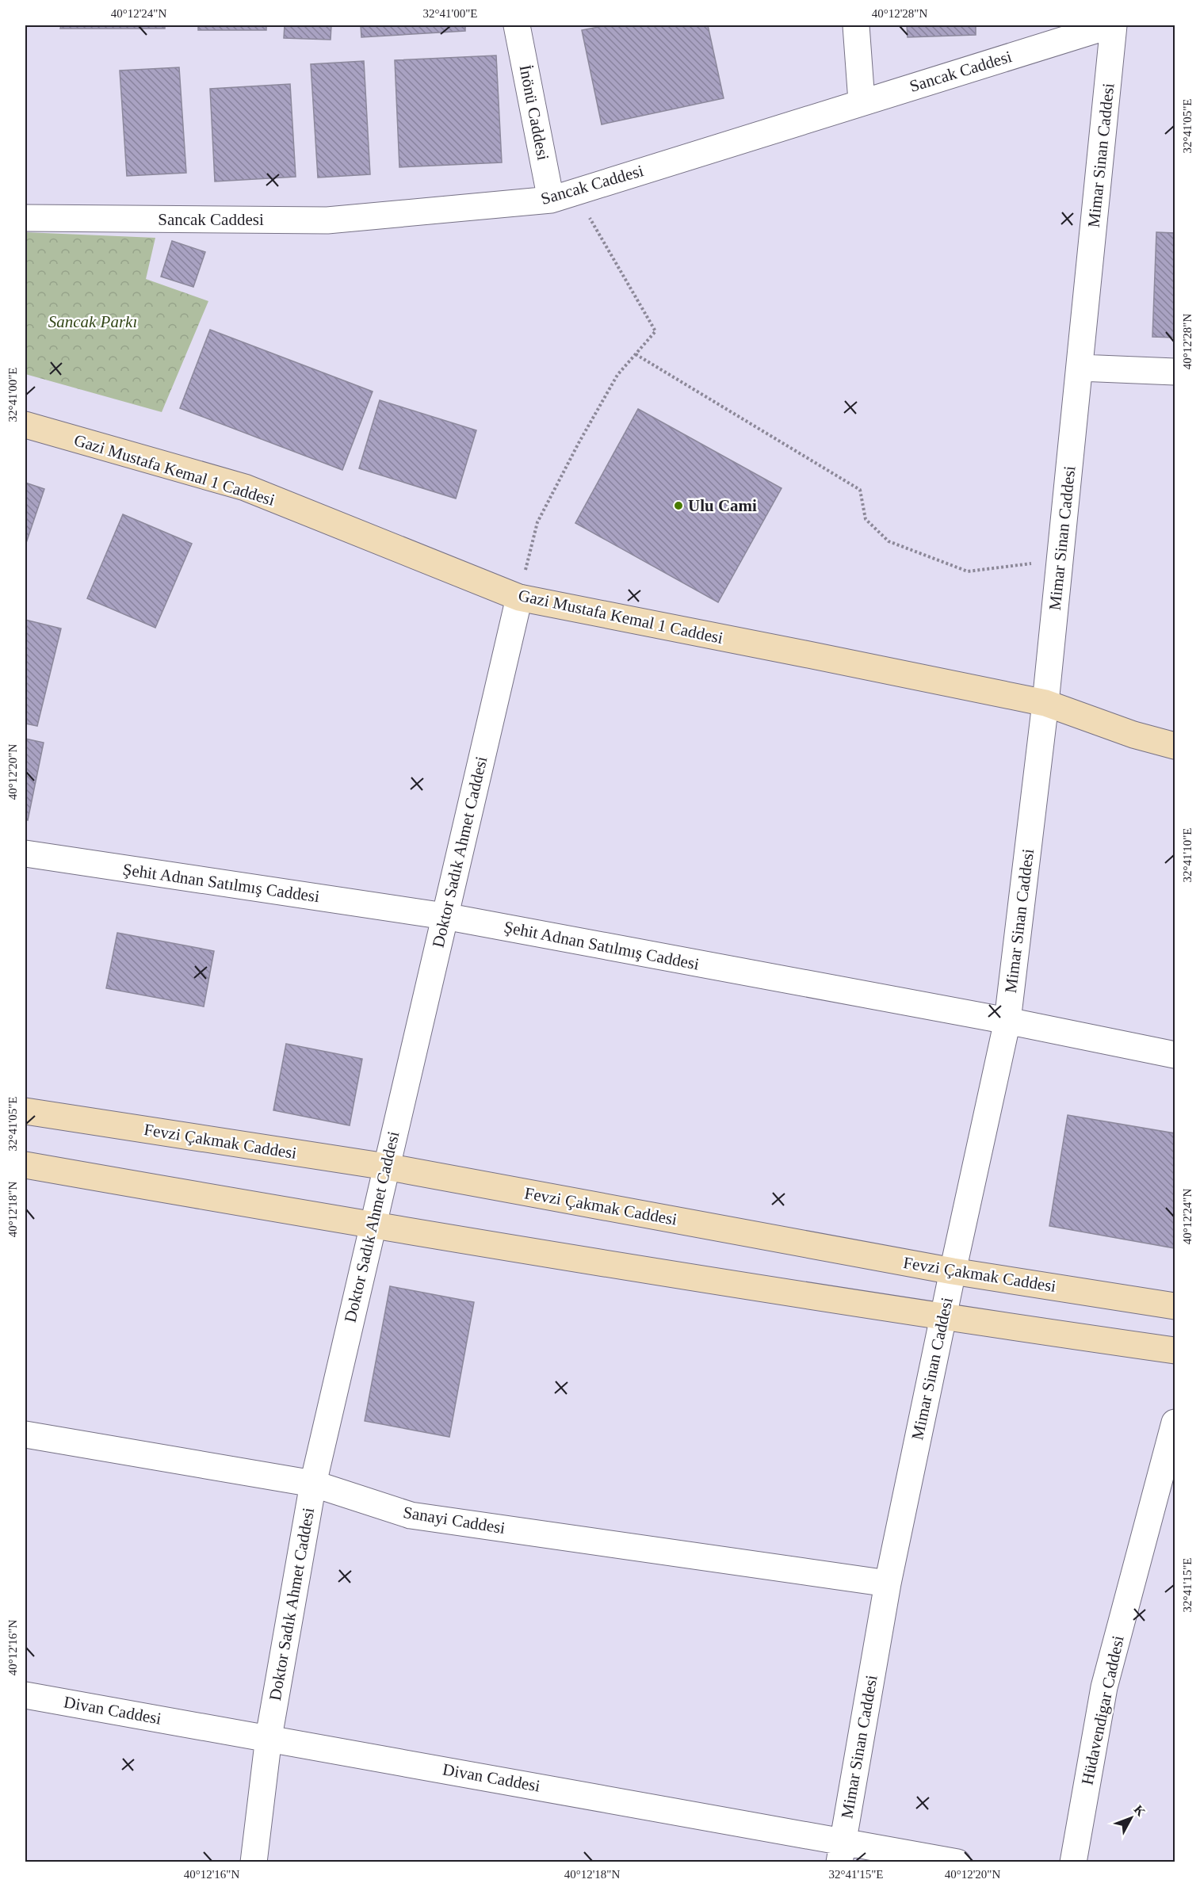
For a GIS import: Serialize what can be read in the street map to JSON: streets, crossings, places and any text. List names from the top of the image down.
{
  "streets": {
    "main road": ["Gazi Mustafa Kemal 1 Caddesi", "Fevzi Çakmak Caddesi"],
    "street": [
      "Sancak Caddesi",
      "İnönü Caddesi",
      "Mimar Sinan Caddesi",
      "Doktor Sadık Ahmet Caddesi",
      "Şehit Adnan Satılmış Caddesi",
      "Sanayi Caddesi",
      "Divan Caddesi",
      "Hüdavendigar Caddesi"
    ]
  },
  "crossings": [
    ["Sancak Caddesi", "İnönü Caddesi"],
    ["Sancak Caddesi", "Mimar Sinan Caddesi"],
    ["Mimar Sinan Caddesi", "Gazi Mustafa Kemal 1 Caddesi"],
    ["Mimar Sinan Caddesi", "Şehit Adnan Satılmış Caddesi"],
    ["Mimar Sinan Caddesi", "Fevzi Çakmak Caddesi"],
    ["Mimar Sinan Caddesi", "Sanayi Caddesi"],
    ["Mimar Sinan Caddesi", "Divan Caddesi"],
    ["Gazi Mustafa Kemal 1 Caddesi", "Doktor Sadık Ahmet Caddesi"],
    ["Doktor Sadık Ahmet Caddesi", "Şehit Adnan Satılmış Caddesi"],
    ["Doktor Sadık Ahmet Caddesi", "Fevzi Çakmak Caddesi"],
    ["Doktor Sadık Ahmet Caddesi", "Sanayi Caddesi"],
    ["Doktor Sadık Ahmet Caddesi", "Divan Caddesi"]
  ],
  "parks": ["Sancak Parkı"],
  "places": ["Ulu Cami"],
  "north": "top right",
  "coordinates": [
    "40°12'24\"N",
    "32°41'00\"E",
    "40°12'28\"N",
    "32°41'05\"E",
    "40°12'20\"N",
    "32°41'10\"E",
    "40°12'18\"N",
    "32°41'15\"E",
    "40°12'16\"N"
  ]
}
